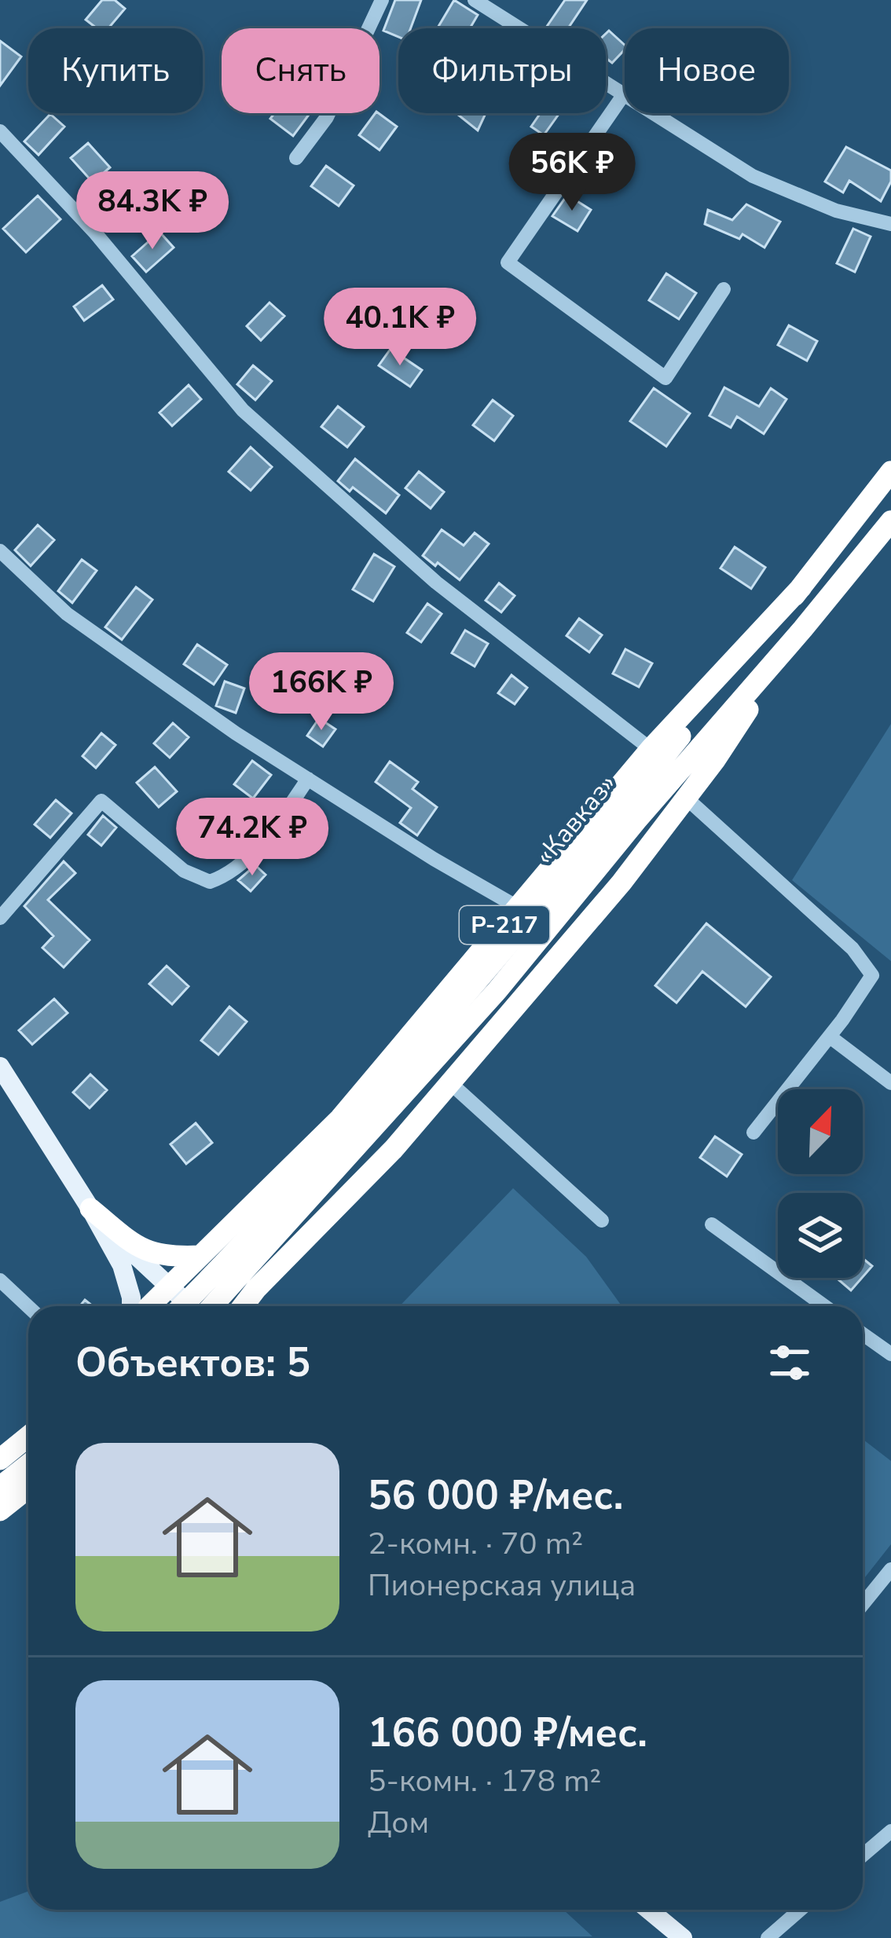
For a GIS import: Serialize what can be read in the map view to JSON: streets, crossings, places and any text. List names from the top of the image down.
{
  "streets": {
    "highway": ["«Кавказ»", "Р-217"]
  },
  "crossings": [
    ["«Кавказ»", "Р-217"]
  ],
  "north": "top right",
  "page": {
    "chip": [
      "Купить",
      "Снять",
      "Фильтры",
      "Новое"
    ],
    "price": [
      "56K ₽",
      "84.3K ₽",
      "40.1K ₽",
      "166K ₽",
      "74.2K ₽"
    ],
    "heading": "Объектов: 5",
    "list": [
      {
        "name": "56 000 ₽/мес.",
        "note": "2-комн. · 70 m² · Пионерская улица"
      },
      {
        "name": "166 000 ₽/мес.",
        "note": "5-комн. · 178 m² · Дом"
      }
    ]
  }
}
